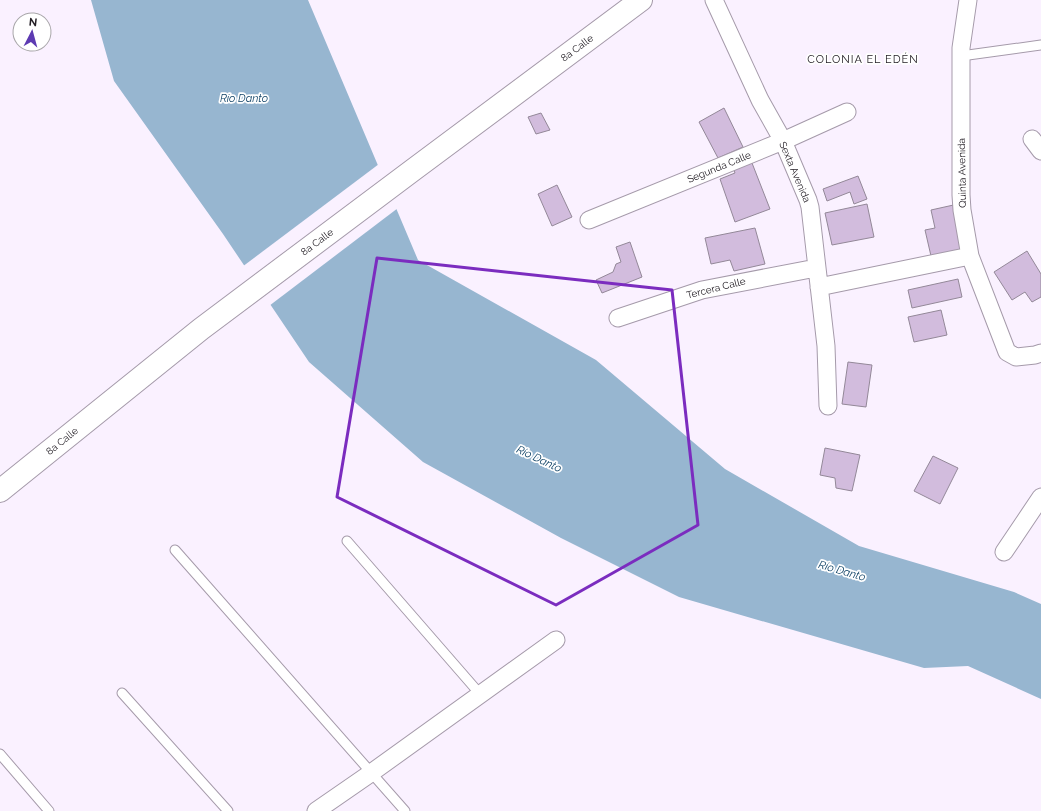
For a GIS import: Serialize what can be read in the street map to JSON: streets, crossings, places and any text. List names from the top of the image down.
{
  "streets": {
    "street": [
      "8a Calle",
      "Segunda Calle",
      "Sexta Avenida",
      "Quinta Avenida",
      "Tercera Calle"
    ]
  },
  "crossings": [
    ["Segunda Calle", "Sexta Avenida"],
    ["Sexta Avenida", "Tercera Calle"]
  ],
  "districts": ["COLONIA EL EDÉN"],
  "water": ["Río Danto"],
  "north": "top"
}
